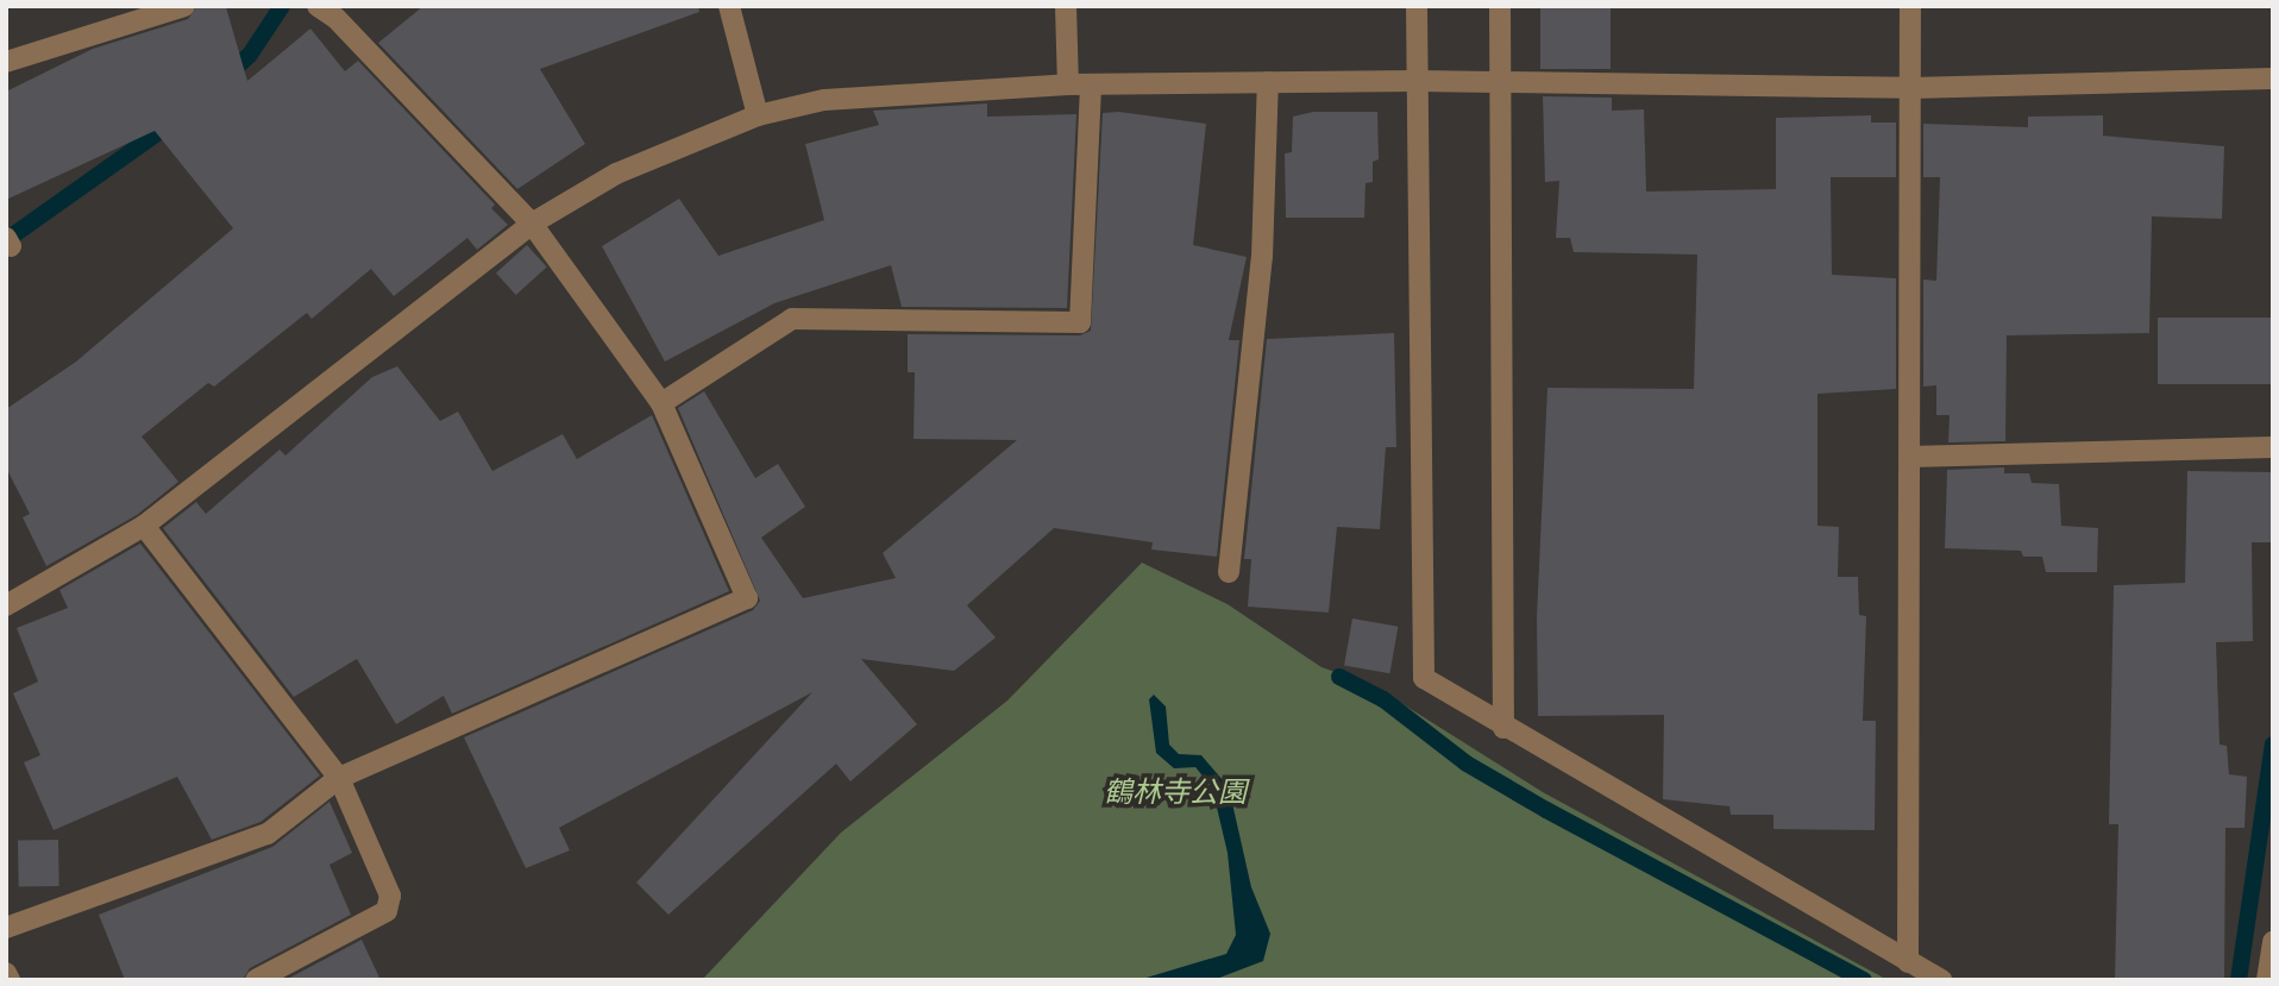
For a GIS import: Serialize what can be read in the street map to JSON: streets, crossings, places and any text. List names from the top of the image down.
{
  "parks": ["鶴林寺公園"]
}
